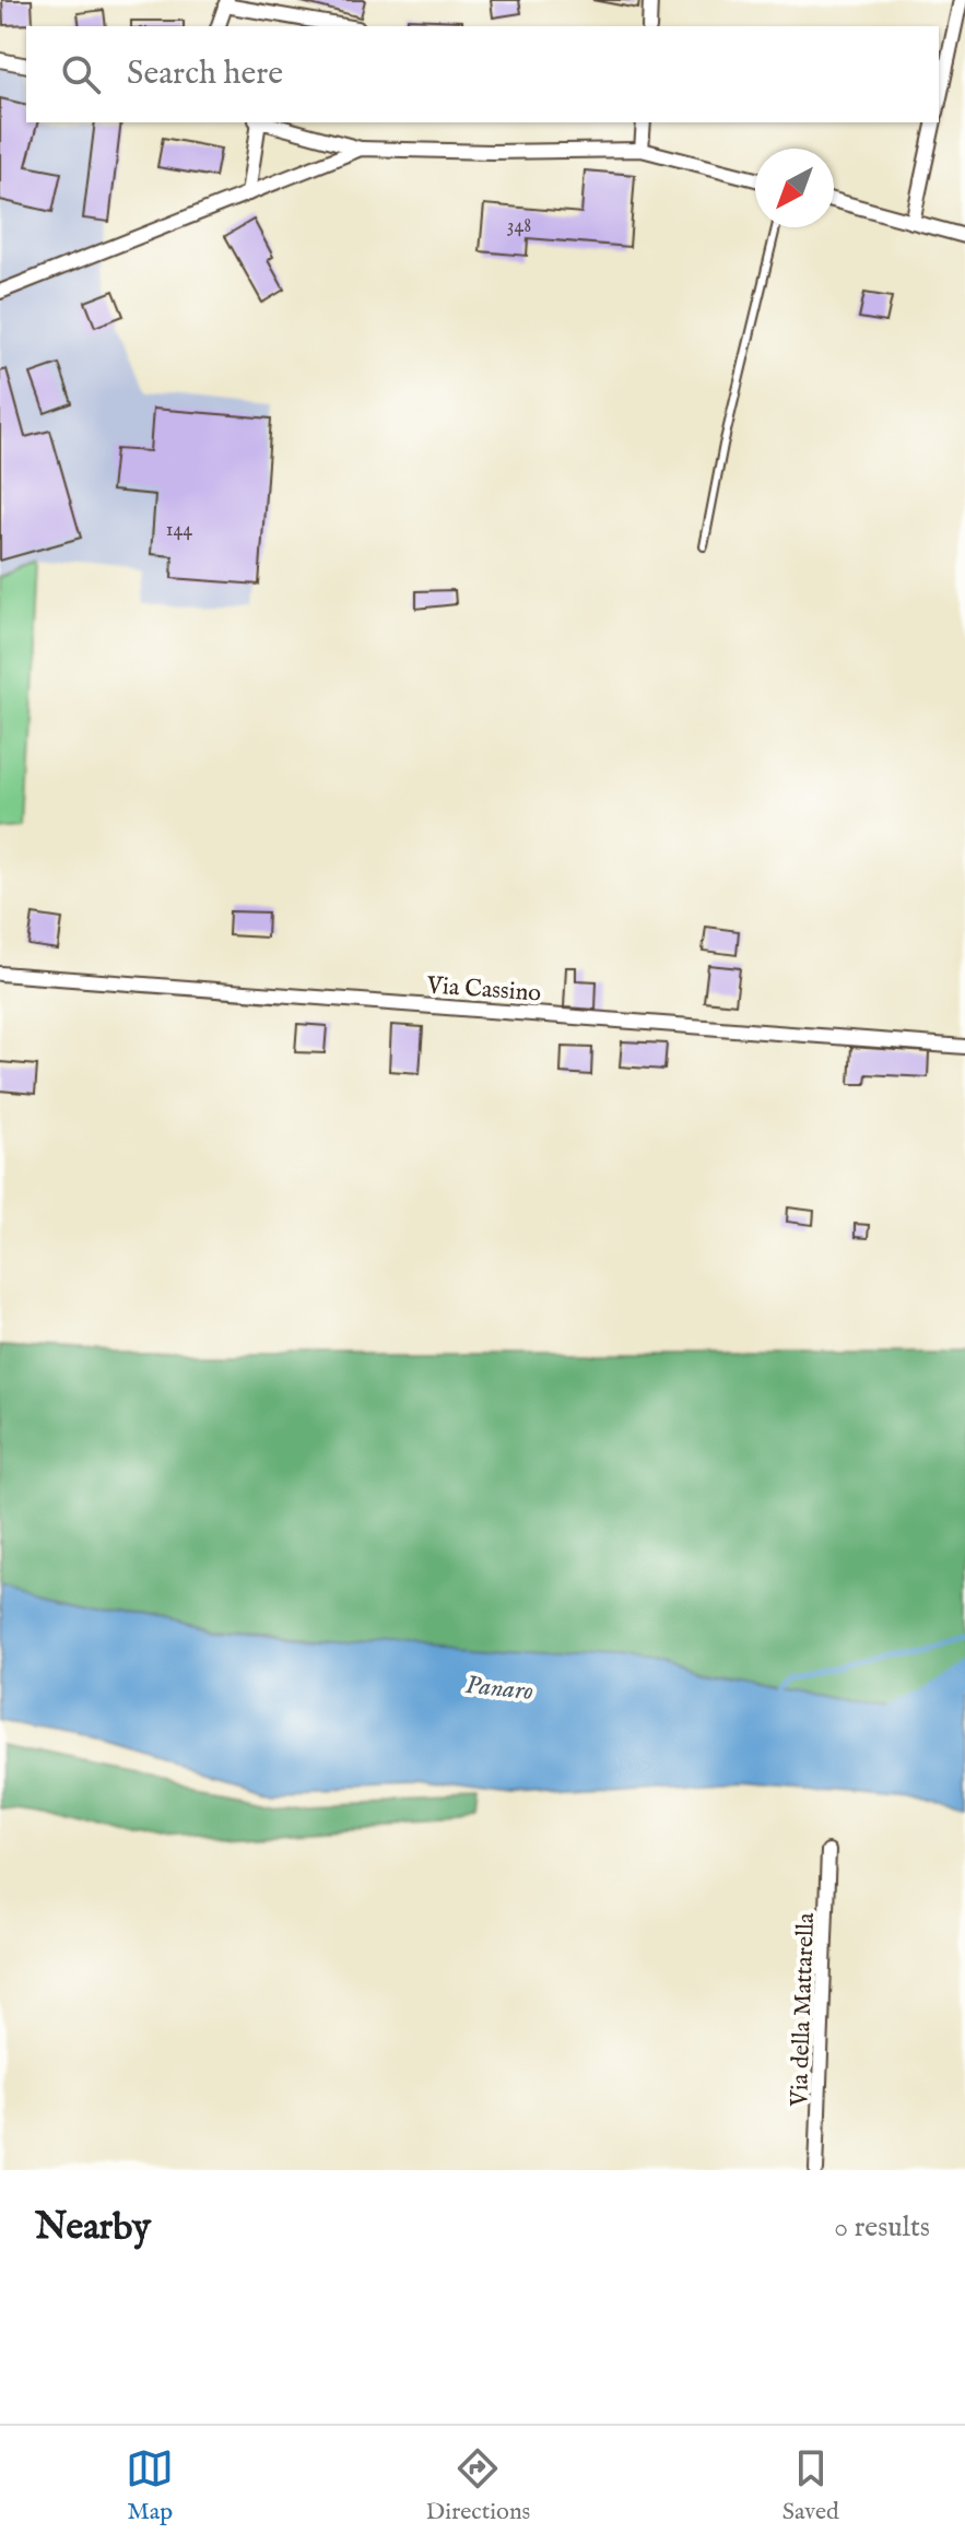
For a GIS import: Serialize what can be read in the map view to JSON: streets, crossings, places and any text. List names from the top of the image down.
{
  "streets": {
    "street": ["Via Cassino", "Via della Mattarella"]
  },
  "water": ["Panaro"],
  "house_numbers": ["348", "144"],
  "north": "bottom left",
  "page": {
    "search": "Search here",
    "heading": ["Nearby", "0 results"],
    "nav": ["Map", "Directions", "Saved"]
  }
}
